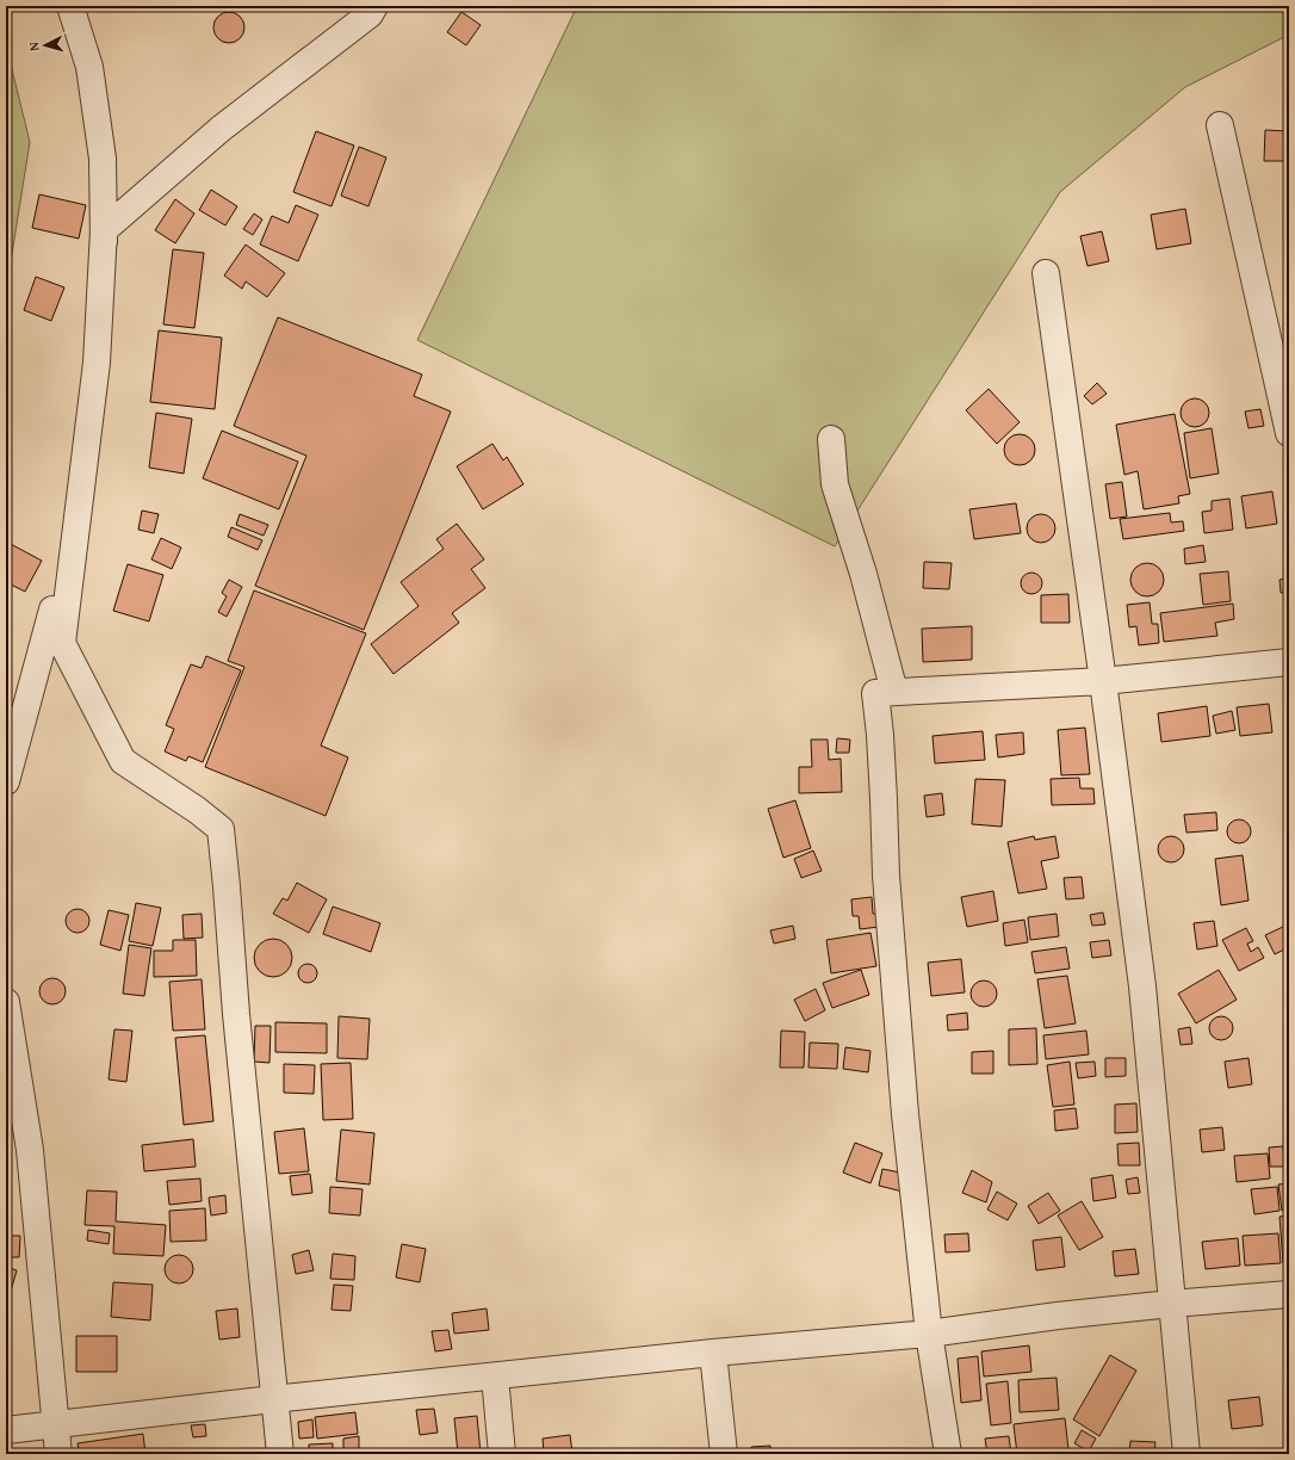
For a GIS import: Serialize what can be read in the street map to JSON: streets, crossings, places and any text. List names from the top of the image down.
{
  "north": "left"
}
